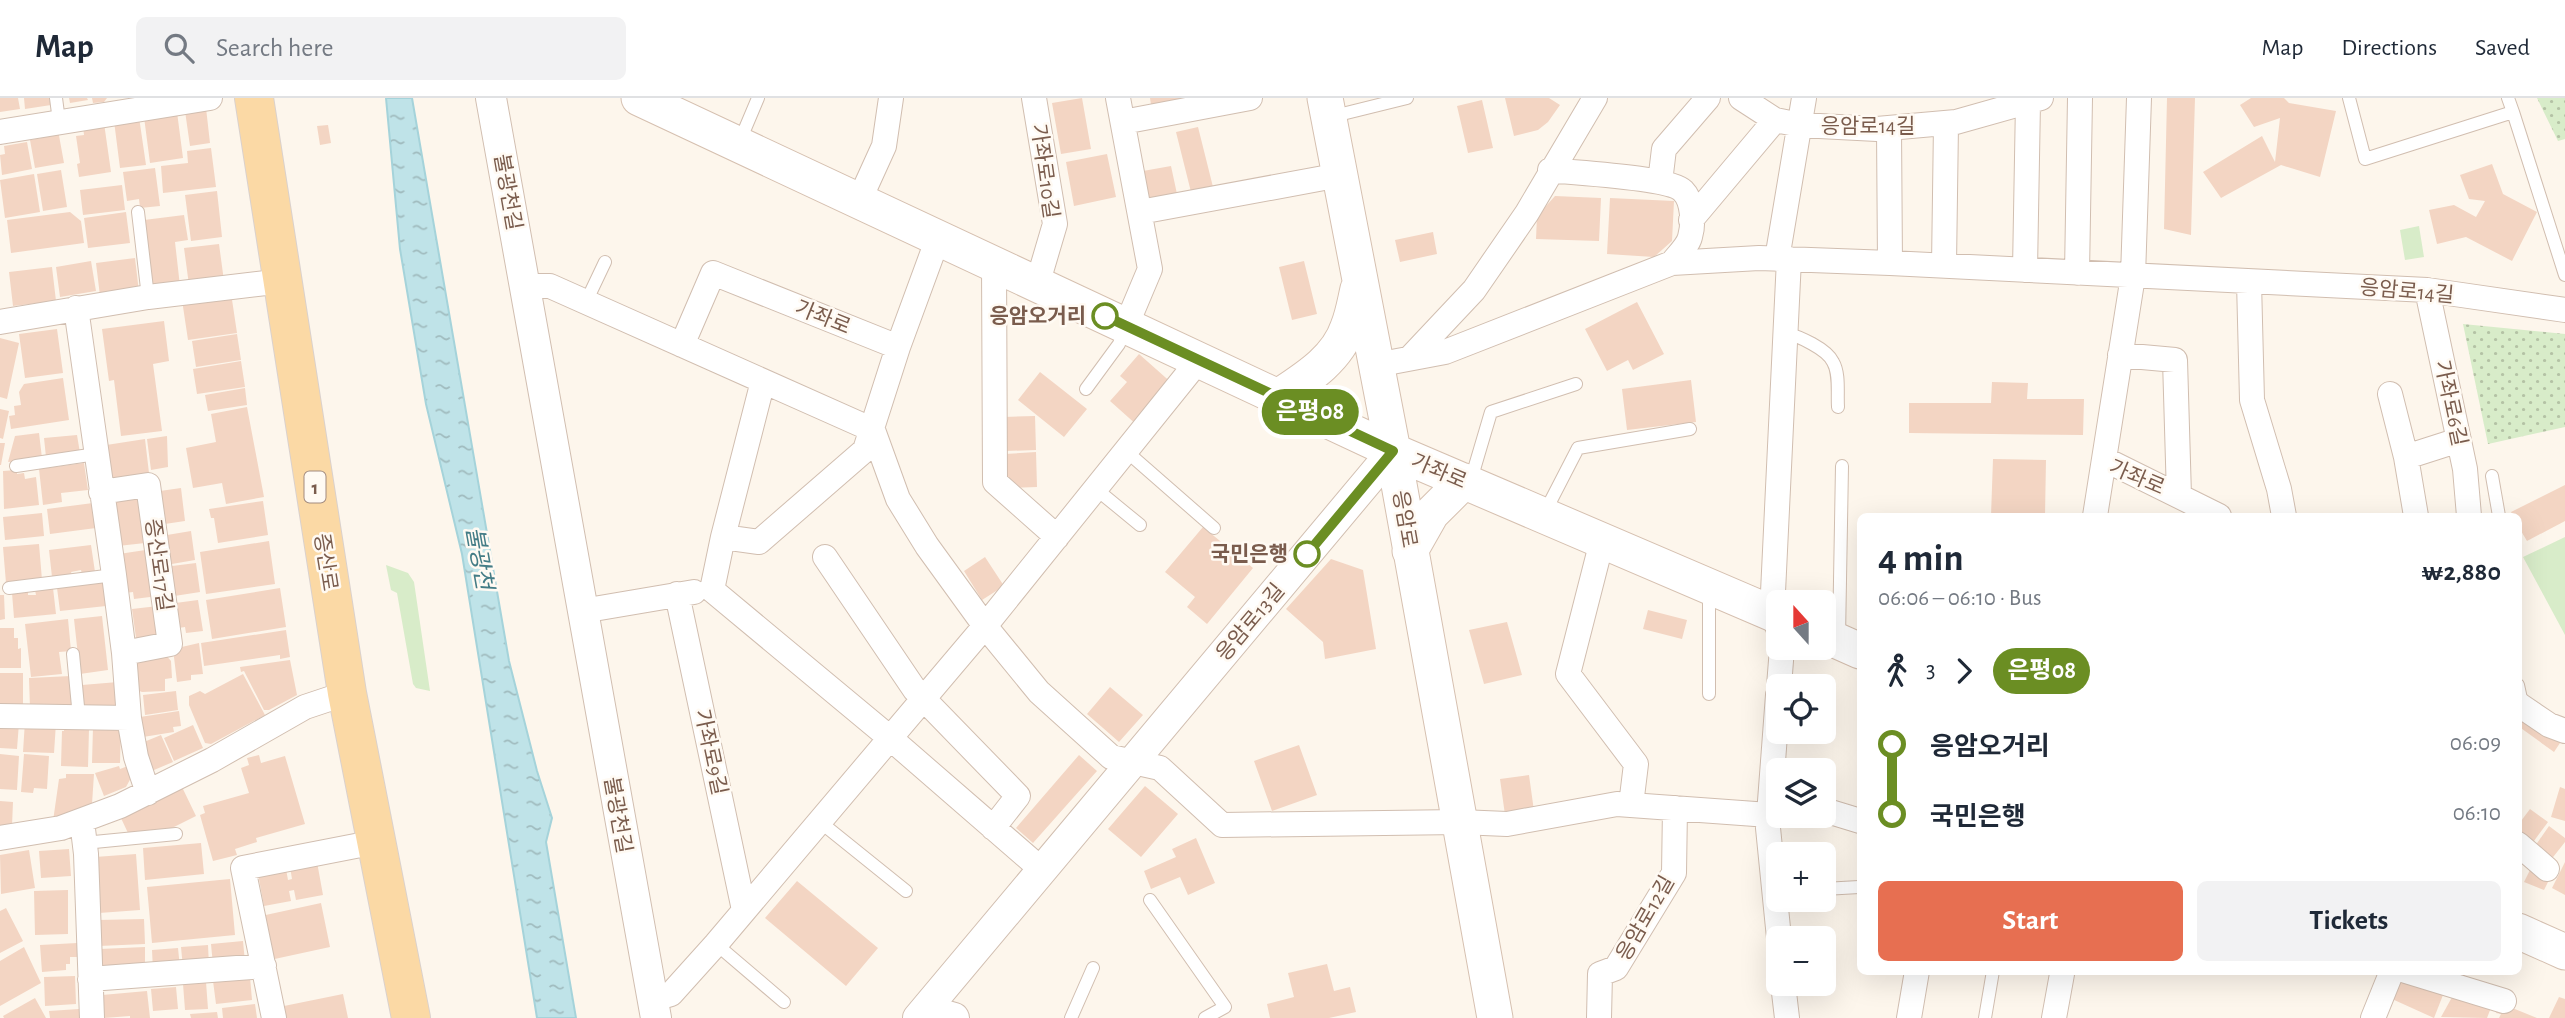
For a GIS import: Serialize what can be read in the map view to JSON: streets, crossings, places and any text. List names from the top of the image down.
{
  "streets": {
    "main road": [
      "가좌로",
      "1",
      "응암로",
      "증산로"
    ],
    "street": [
      "응암로14길",
      "가좌로10길",
      "불광천길",
      "가좌로6길",
      "증산로17길",
      "응암로13길",
      "가좌로9길",
      "응암로12길"
    ]
  },
  "crossings": [
    ["응암로14길", "가좌로"],
    ["응암로14길", "가좌로6길"],
    ["응암로14길", "응암로"],
    ["가좌로10길", "가좌로"],
    ["가좌로", "응암로"],
    ["가좌로", "응암로13길"],
    ["응암로", "응암로13길"]
  ],
  "water": ["불광천"],
  "places": ["응암오거리", "국민은행"],
  "lines": ["bus line 은평08"],
  "north": "top",
  "page": {
    "header": "Map",
    "search": "Search here",
    "nav": ["Map", "Directions", "Saved"],
    "on_map": "은평08",
    "heading": ["4 min", "06:06 – 06:10 · Bus", "₩2,880"],
    "map_buttons": ["+", "−"],
    "legs": ["3", "은평08"],
    "list": [
      {
        "name": "응암오거리",
        "value": "06:09"
      },
      {
        "name": "국민은행",
        "value": "06:10"
      }
    ],
    "buttons": ["Start", "Tickets"]
  }
}
